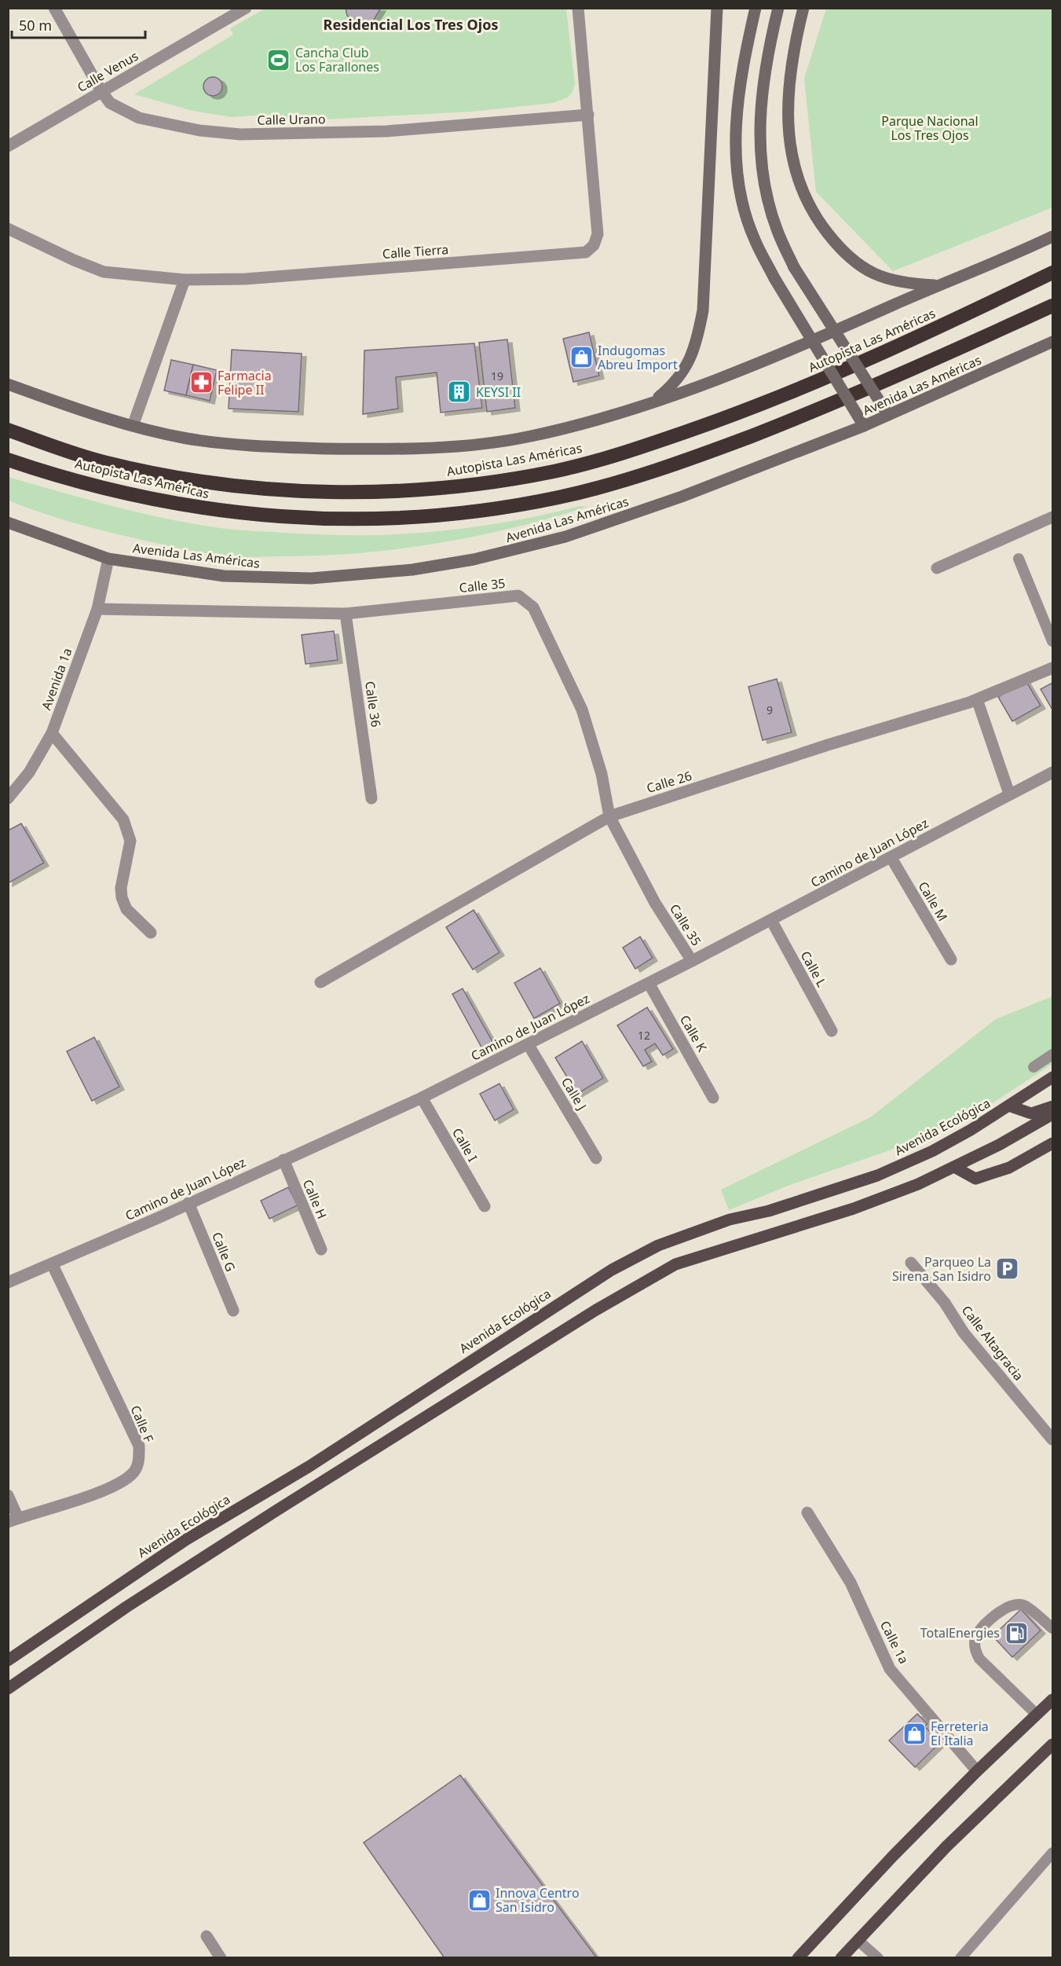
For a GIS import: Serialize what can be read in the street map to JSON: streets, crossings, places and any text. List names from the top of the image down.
{
  "streets": {
    "highway": ["Autopista Las Américas"],
    "main road": ["Avenida Ecológica"],
    "street": [
      "Calle Venus",
      "Calle Urano",
      "Calle Tierra",
      "Avenida Las Américas",
      "Calle 35",
      "Avenida 1a",
      "Calle 36",
      "Calle 26",
      "Camino de Juan López",
      "Calle M",
      "Calle L",
      "Calle K",
      "Calle J",
      "Calle I",
      "Calle H",
      "Calle G",
      "Calle Altagracia",
      "Calle F",
      "Calle 1a"
    ]
  },
  "crossings": [
    ["Calle Venus", "Calle Urano"],
    ["Calle Urano", "Calle Tierra"],
    ["Avenida Las Américas", "Avenida 1a"],
    ["Calle 35", "Avenida 1a"],
    ["Calle 35", "Calle 36"],
    ["Calle 35", "Calle 26"],
    ["Calle 35", "Camino de Juan López"],
    ["Camino de Juan López", "Calle M"],
    ["Camino de Juan López", "Calle L"],
    ["Camino de Juan López", "Calle K"],
    ["Camino de Juan López", "Calle J"],
    ["Camino de Juan López", "Calle I"],
    ["Camino de Juan López", "Calle H"],
    ["Camino de Juan López", "Calle G"],
    ["Camino de Juan López", "Calle F"]
  ],
  "districts": ["Residencial Los Tres Ojos"],
  "parks": ["Parque Nacional Los Tres Ojos"],
  "places": {
    "sports": ["Cancha Club Los Farallones"],
    "shop": ["Indugomas Abreu Import", "Ferreteria El Italia", "Innova Centro San Isidro"],
    "pharmacy": ["Farmacia Felipe II"],
    "building": ["KEYSI II"],
    "parking": ["Parqueo La Sirena San Isidro"],
    "fuel station": ["TotalEnergies"]
  },
  "house_numbers": ["19", "9", "12"],
  "scale_bar": "50 m"
}
